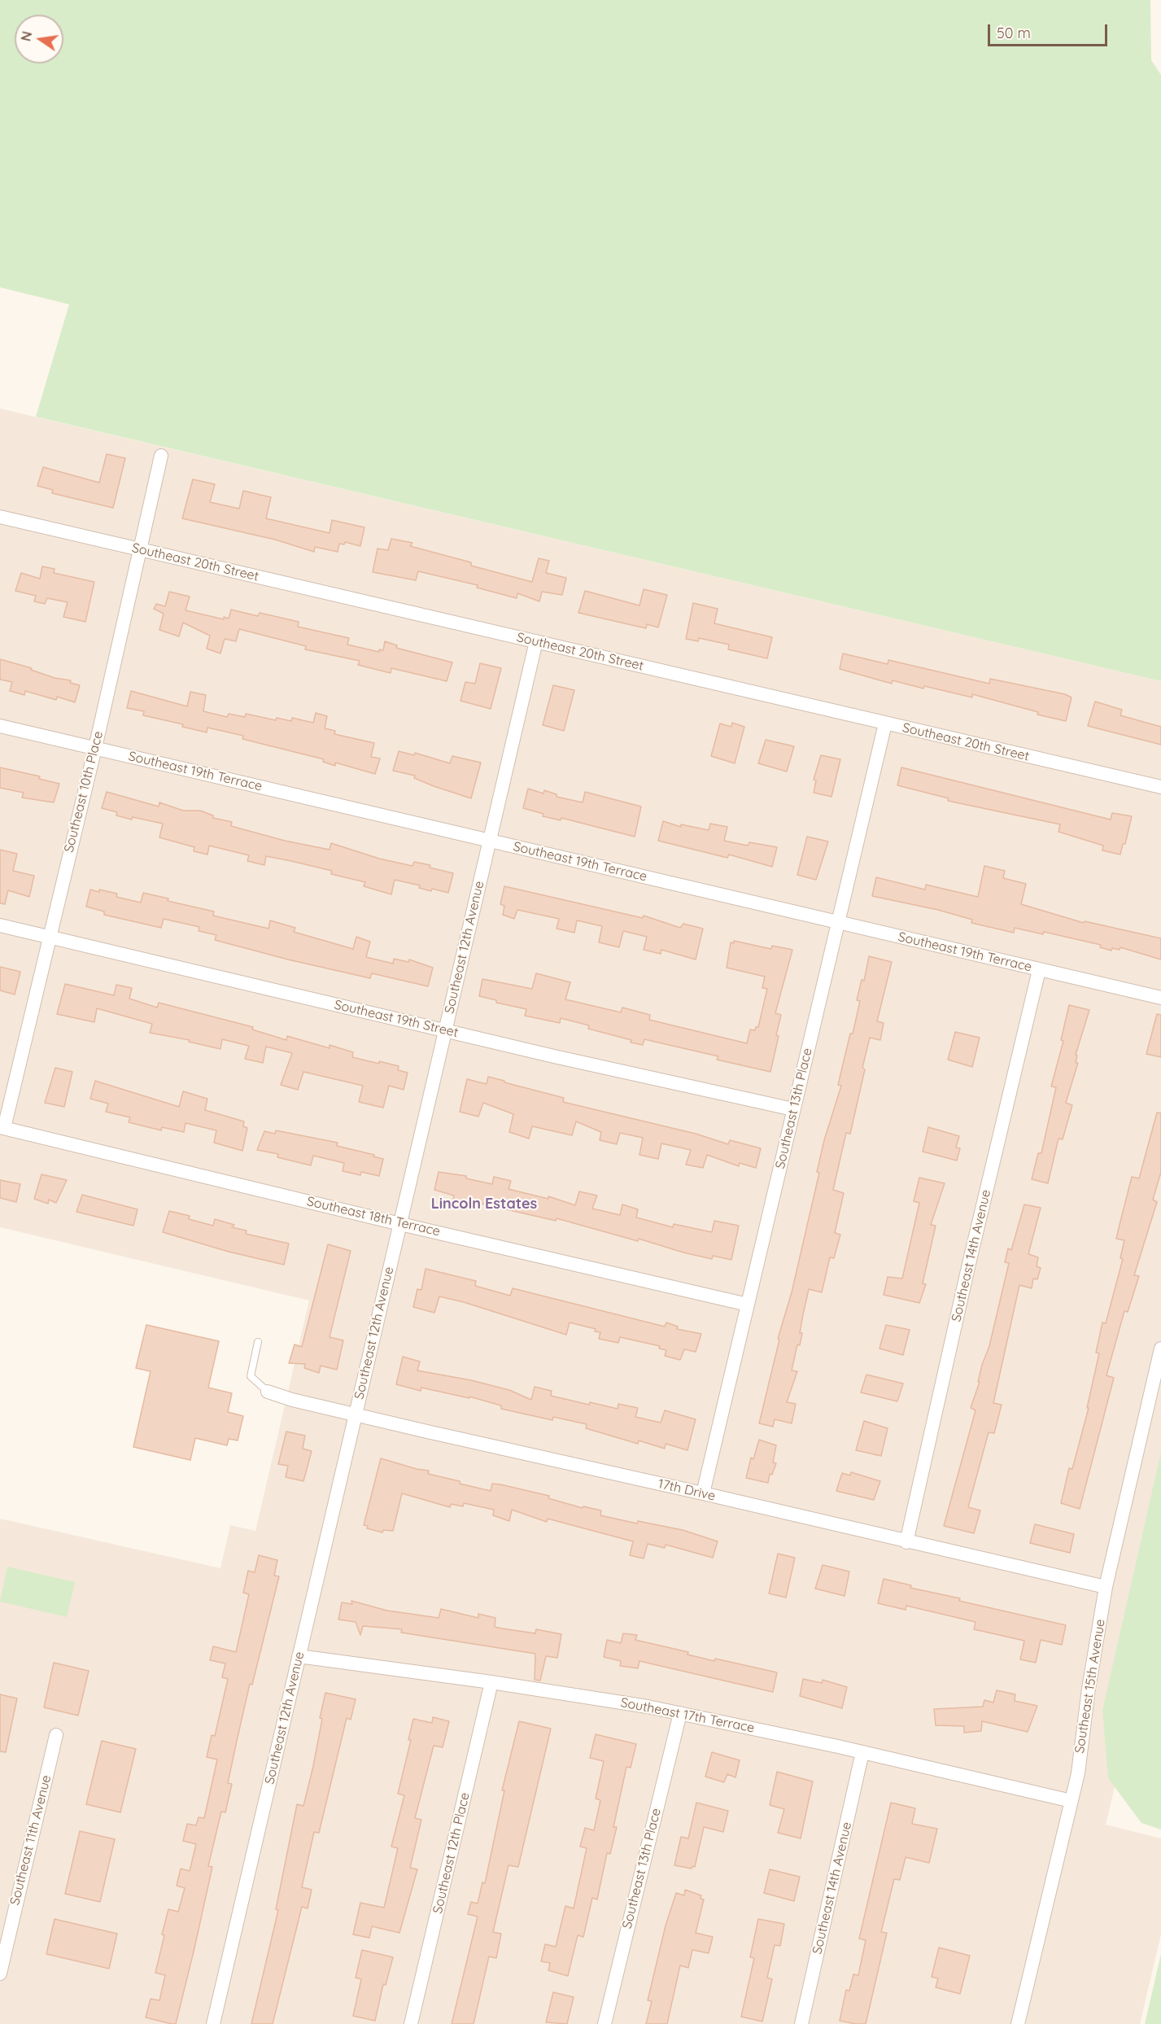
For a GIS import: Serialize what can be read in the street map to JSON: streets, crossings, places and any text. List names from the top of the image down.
{
  "streets": {
    "street": [
      "Southeast 20th Street",
      "Southeast 19th Terrace",
      "Southeast 10th Place",
      "Southeast 12th Avenue",
      "Southeast 19th Street",
      "Southeast 13th Place",
      "Southeast 18th Terrace",
      "Southeast 14th Avenue",
      "17th Drive",
      "Southeast 15th Avenue",
      "Southeast 17th Terrace",
      "Southeast 11th Avenue",
      "Southeast 12th Place"
    ]
  },
  "crossings": [
    ["Southeast 20th Street", "Southeast 10th Place"],
    ["Southeast 20th Street", "Southeast 12th Avenue"],
    ["Southeast 20th Street", "Southeast 13th Place"],
    ["Southeast 19th Terrace", "Southeast 10th Place"],
    ["Southeast 19th Terrace", "Southeast 12th Avenue"],
    ["Southeast 19th Terrace", "Southeast 13th Place"],
    ["Southeast 19th Terrace", "Southeast 14th Avenue"],
    ["Southeast 10th Place", "Southeast 19th Street"],
    ["Southeast 10th Place", "Southeast 18th Terrace"],
    ["Southeast 12th Avenue", "Southeast 19th Street"],
    ["Southeast 12th Avenue", "Southeast 18th Terrace"],
    ["Southeast 12th Avenue", "17th Drive"],
    ["Southeast 12th Avenue", "Southeast 17th Terrace"],
    ["Southeast 19th Street", "Southeast 13th Place"],
    ["Southeast 13th Place", "Southeast 18th Terrace"],
    ["Southeast 13th Place", "17th Drive"],
    ["Southeast 13th Place", "Southeast 17th Terrace"],
    ["Southeast 14th Avenue", "17th Drive"],
    ["Southeast 14th Avenue", "Southeast 17th Terrace"],
    ["17th Drive", "Southeast 15th Avenue"],
    ["Southeast 15th Avenue", "Southeast 17th Terrace"],
    ["Southeast 17th Terrace", "Southeast 12th Place"]
  ],
  "districts": ["Lincoln Estates"],
  "scale_bar": "50 m",
  "north": "left"
}
